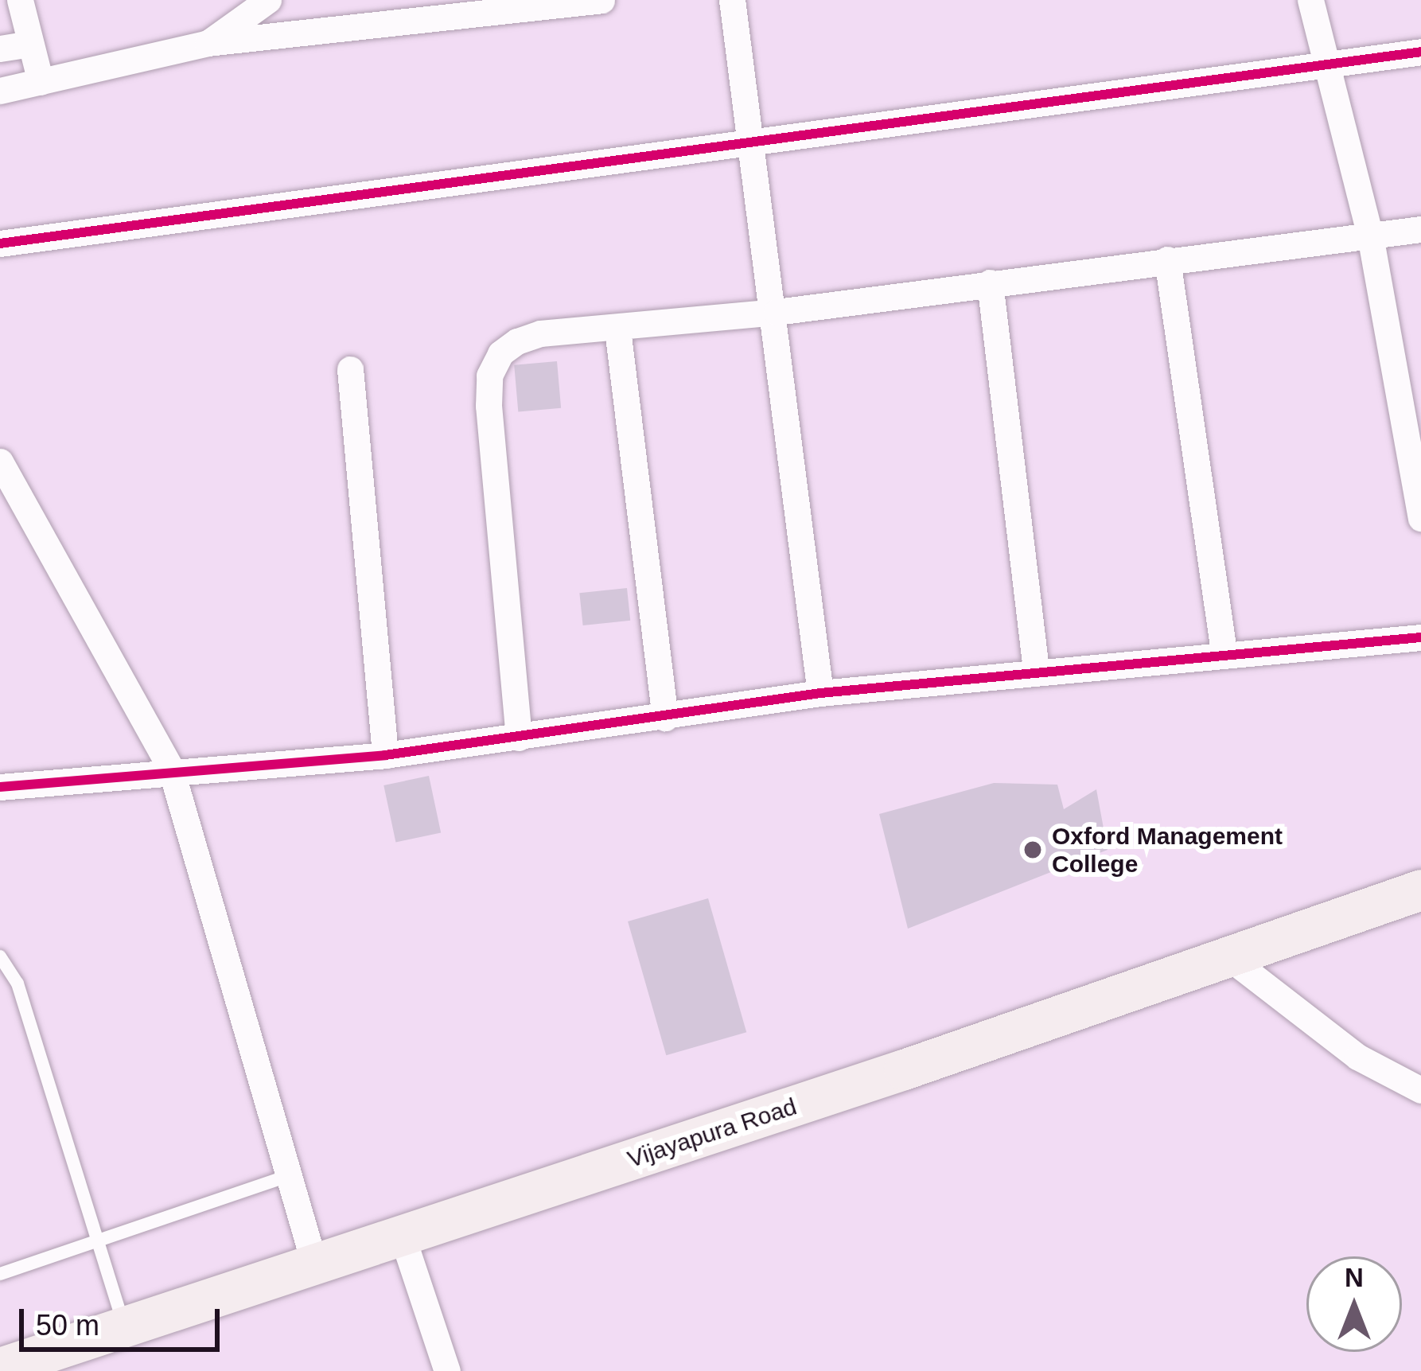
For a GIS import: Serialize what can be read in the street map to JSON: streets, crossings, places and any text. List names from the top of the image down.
{
  "streets": {
    "main road": ["Vijayapura Road"]
  },
  "places": ["Oxford Management College"],
  "scale_bar": "50 m",
  "north": "top"
}
